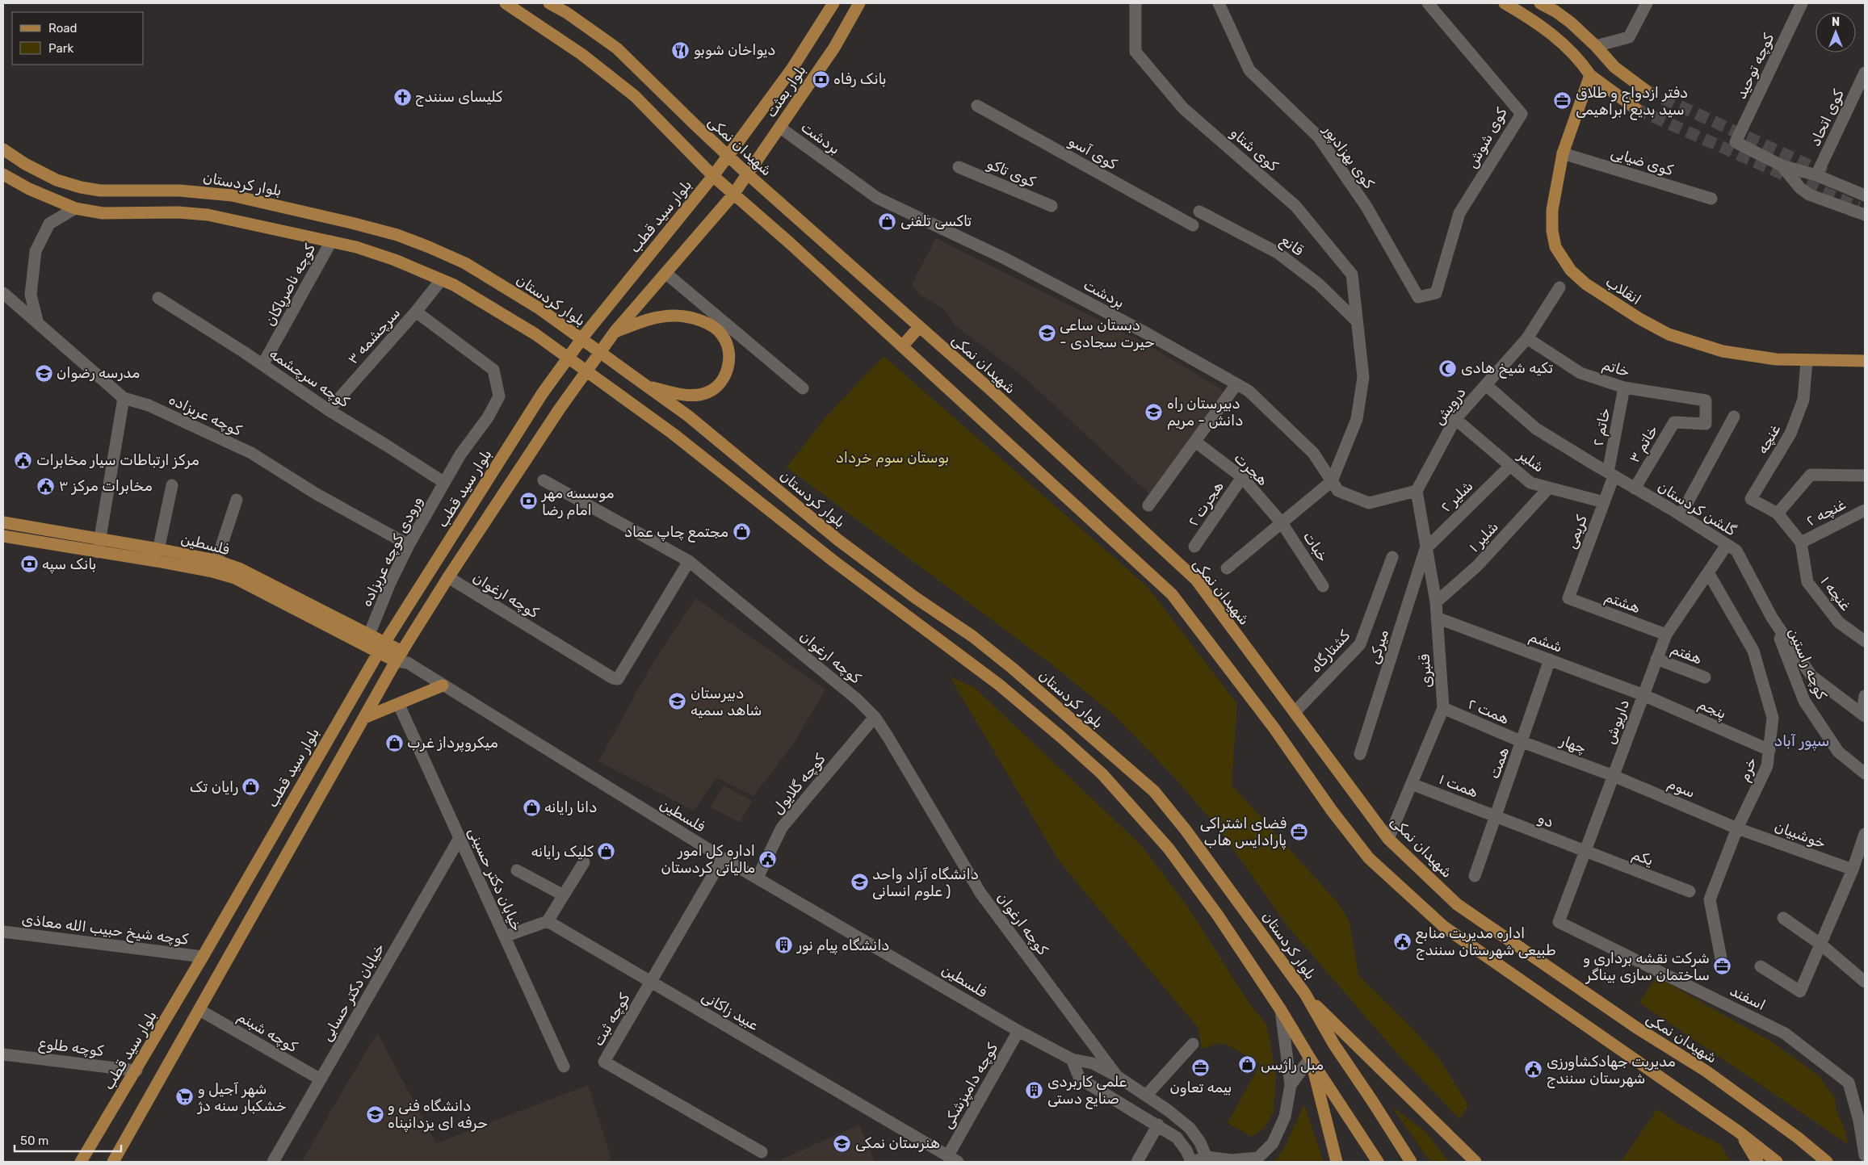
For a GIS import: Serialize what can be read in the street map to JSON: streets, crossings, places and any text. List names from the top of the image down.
{
  "streets": {
    "main road": [
      "بلوار بعثت",
      "شهیدان نمکی",
      "بلوار کردستان",
      "بلوار سید قطب",
      "انقلاب",
      "فلسطین"
    ],
    "street": [
      "کوچه توحید",
      "کوی اتحاد",
      "بردشت",
      "کوی شوش",
      "کوی شتاو",
      "کوی آسو",
      "کوی بهزادپور",
      "کوی ضیایی",
      "کوی تاکو",
      "قانع",
      "کوچه ناصرپاکان",
      "سرچشمه ۳",
      "خاتم",
      "کوچه سرچشمه",
      "درویش",
      "کوچه عربزاده",
      "خاتم ۲",
      "غنچه",
      "خاتم ۳",
      "شلیر",
      "هجرت",
      "شلیر ۲",
      "هجرت ۲",
      "گلشن کردستان",
      "غنچه ۲",
      "کریمی",
      "شلیر ۱",
      "خبات",
      "ورودی کوچه عربزاده",
      "غنچه ۱",
      "کوچه ارغوان",
      "هشتم",
      "ششم",
      "میرکی",
      "کشتارگاه",
      "هفتم",
      "کوچه راستین",
      "قنبری",
      "پنجم",
      "همت ۲",
      "داریوش",
      "چهار",
      "همت",
      "خرم",
      "کوچه گلایول",
      "همت ۱",
      "سوم",
      "دو",
      "خوشبیان",
      "یکم",
      "خیابان دکتر حسینی",
      "کوچه شیخ حبیب الله معاذی",
      "خیابان دکتر حسابی",
      "اسفند",
      "عبید زاکانی",
      "کوچه ثبت",
      "کوچه شبنم",
      "کوچه طلوع",
      "کوچه دامپزشکی"
    ]
  },
  "crossings": [
    ["بلوار بعثت", "بردشت"],
    ["بلوار بعثت", "شهیدان نمکی"],
    ["بلوار بعثت", "بلوار سید قطب"],
    ["بردشت", "کوی شتاو"],
    ["بردشت", "درویش"],
    ["بردشت", "قنبری"],
    ["کوی شوش", "کوی بهزادپور"],
    ["شهیدان نمکی", "کشتارگاه"],
    ["شهیدان نمکی", "قنبری"],
    ["کوی شتاو", "قانع"],
    ["کوی ضیایی", "انقلاب"],
    ["بلوار کردستان", "بلوار سید قطب"],
    ["بلوار سید قطب", "فلسطین"],
    ["بلوار سید قطب", "کوچه شیخ حبیب الله معاذی"],
    ["بلوار سید قطب", "کوچه طلوع"],
    ["کوچه ناصرپاکان", "کوچه سرچشمه"],
    ["انقلاب", "غنچه"],
    ["سرچشمه ۳", "کوچه سرچشمه"],
    ["سرچشمه ۳", "ورودی کوچه عربزاده"],
    ["خاتم", "درویش"],
    ["خاتم", "خاتم ۲"],
    ["خاتم", "خاتم ۳"],
    ["کوچه سرچشمه", "ورودی کوچه عربزاده"],
    ["درویش", "شلیر"],
    ["درویش", "گلشن کردستان"],
    ["درویش", "قنبری"],
    ["کوچه عربزاده", "ورودی کوچه عربزاده"],
    ["خاتم ۲", "گلشن کردستان"],
    ["خاتم ۲", "کریمی"],
    ["غنچه", "غنچه ۱"],
    ["خاتم ۳", "گلشن کردستان"],
    ["شلیر", "شلیر ۲"],
    ["شلیر", "کریمی"],
    ["شلیر", "شلیر ۱"],
    ["هجرت", "هجرت ۲"],
    ["هجرت", "خبات"],
    ["شلیر ۲", "میرکی"],
    ["شلیر ۲", "قنبری"],
    ["گلشن کردستان", "کریمی"],
    ["گلشن کردستان", "کوچه راستین"],
    ["گلشن کردستان", "داریوش"],
    ["غنچه ۲", "غنچه ۱"],
    ["کریمی", "هشتم"],
    ["شلیر ۱", "قنبری"],
    ["فلسطین", "ورودی کوچه عربزاده"],
    ["فلسطین", "کوچه ارغوان"],
    ["فلسطین", "کوچه گلایول"],
    ["فلسطین", "کوچه ثبت"],
    ["فلسطین", "کوچه دامپزشکی"],
    ["کوچه ارغوان", "کوچه گلایول"],
    ["هشتم", "داریوش"],
    ["ششم", "قنبری"],
    ["ششم", "پنجم"],
    ["ششم", "داریوش"],
    ["ششم", "همت"],
    ["میرکی", "قنبری"],
    ["هفتم", "داریوش"],
    ["قنبری", "همت ۲"],
    ["قنبری", "همت ۱"],
    ["پنجم", "داریوش"],
    ["پنجم", "خرم"],
    ["همت ۲", "چهار"],
    ["همت ۲", "همت"],
    ["داریوش", "چهار"],
    ["داریوش", "خرم"],
    ["داریوش", "سوم"],
    ["داریوش", "دو"],
    ["داریوش", "یکم"],
    ["داریوش", "اسفند"],
    ["چهار", "همت"],
    ["چهار", "سوم"],
    ["همت", "همت ۱"],
    ["همت", "دو"],
    ["خرم", "سوم"],
    ["خرم", "خوشبیان"],
    ["همت ۱", "دو"],
    ["سوم", "خوشبیان"],
    ["دو", "یکم"],
    ["خیابان دکتر حسینی", "خیابان دکتر حسابی"],
    ["خیابان دکتر حسابی", "کوچه شبنم"],
    ["عبید زاکانی", "کوچه ثبت"],
    ["عبید زاکانی", "کوچه دامپزشکی"]
  ],
  "districts": ["سپور آباد"],
  "parks": ["بوستان سوم خرداد"],
  "places": {
    "restaurant": ["دیواخان شوبو"],
    "bank": ["بانک رفاه", "موسسه مهر امام رضا", "بانک سپه"],
    "church": ["کلیسای سنندج"],
    "office": [
      "دفتر ازدواج و طلاق سید بدیع ابراهیمی",
      "فضای اشتراکی پارادایس هاب",
      "شرکت نقشه برداری و ساختمان سازی بیناگر",
      "بیمه تعاون"
    ],
    "shop": [
      "تاکسی تلفنی",
      "مجتمع چاپ عماد",
      "میکروپرداز غرب",
      "رایان تک",
      "دانا رایانه",
      "کلیک رایانه",
      "مبل راژیس"
    ],
    "school or university": [
      "دبستان ساعی - حیرت سجادی",
      "مدرسه رضوان",
      "دبیرستان راه دانش - مریم",
      "دبیرستان شاهد سمیه",
      "دانشگاه آزاد واحد علوم انسانی )",
      "دانشگاه فنی و حرفه ای یزدانپناه",
      "هنرستان نمکی"
    ],
    "mosque": ["تکیه شیخ هادی"],
    "public building": [
      "مرکز ارتباطات سیار مخابرات",
      "مخابرات مرکز ۳",
      "اداره کل امور مالیاتی کردستان",
      "اداره مدیریت منابع طبیعی شهرستان سنندج",
      "مدیریت جهادکشاورزی شهرستان سنندج"
    ],
    "building": ["دانشگاه پیام نور", "علمی کاربردی صنایع دستی"],
    "supermarket": ["شهر آجیل و خشکبار سنه دژ"]
  },
  "legend": ["Road", "Park"],
  "scale_bar": "50 m",
  "north": "top"
}
